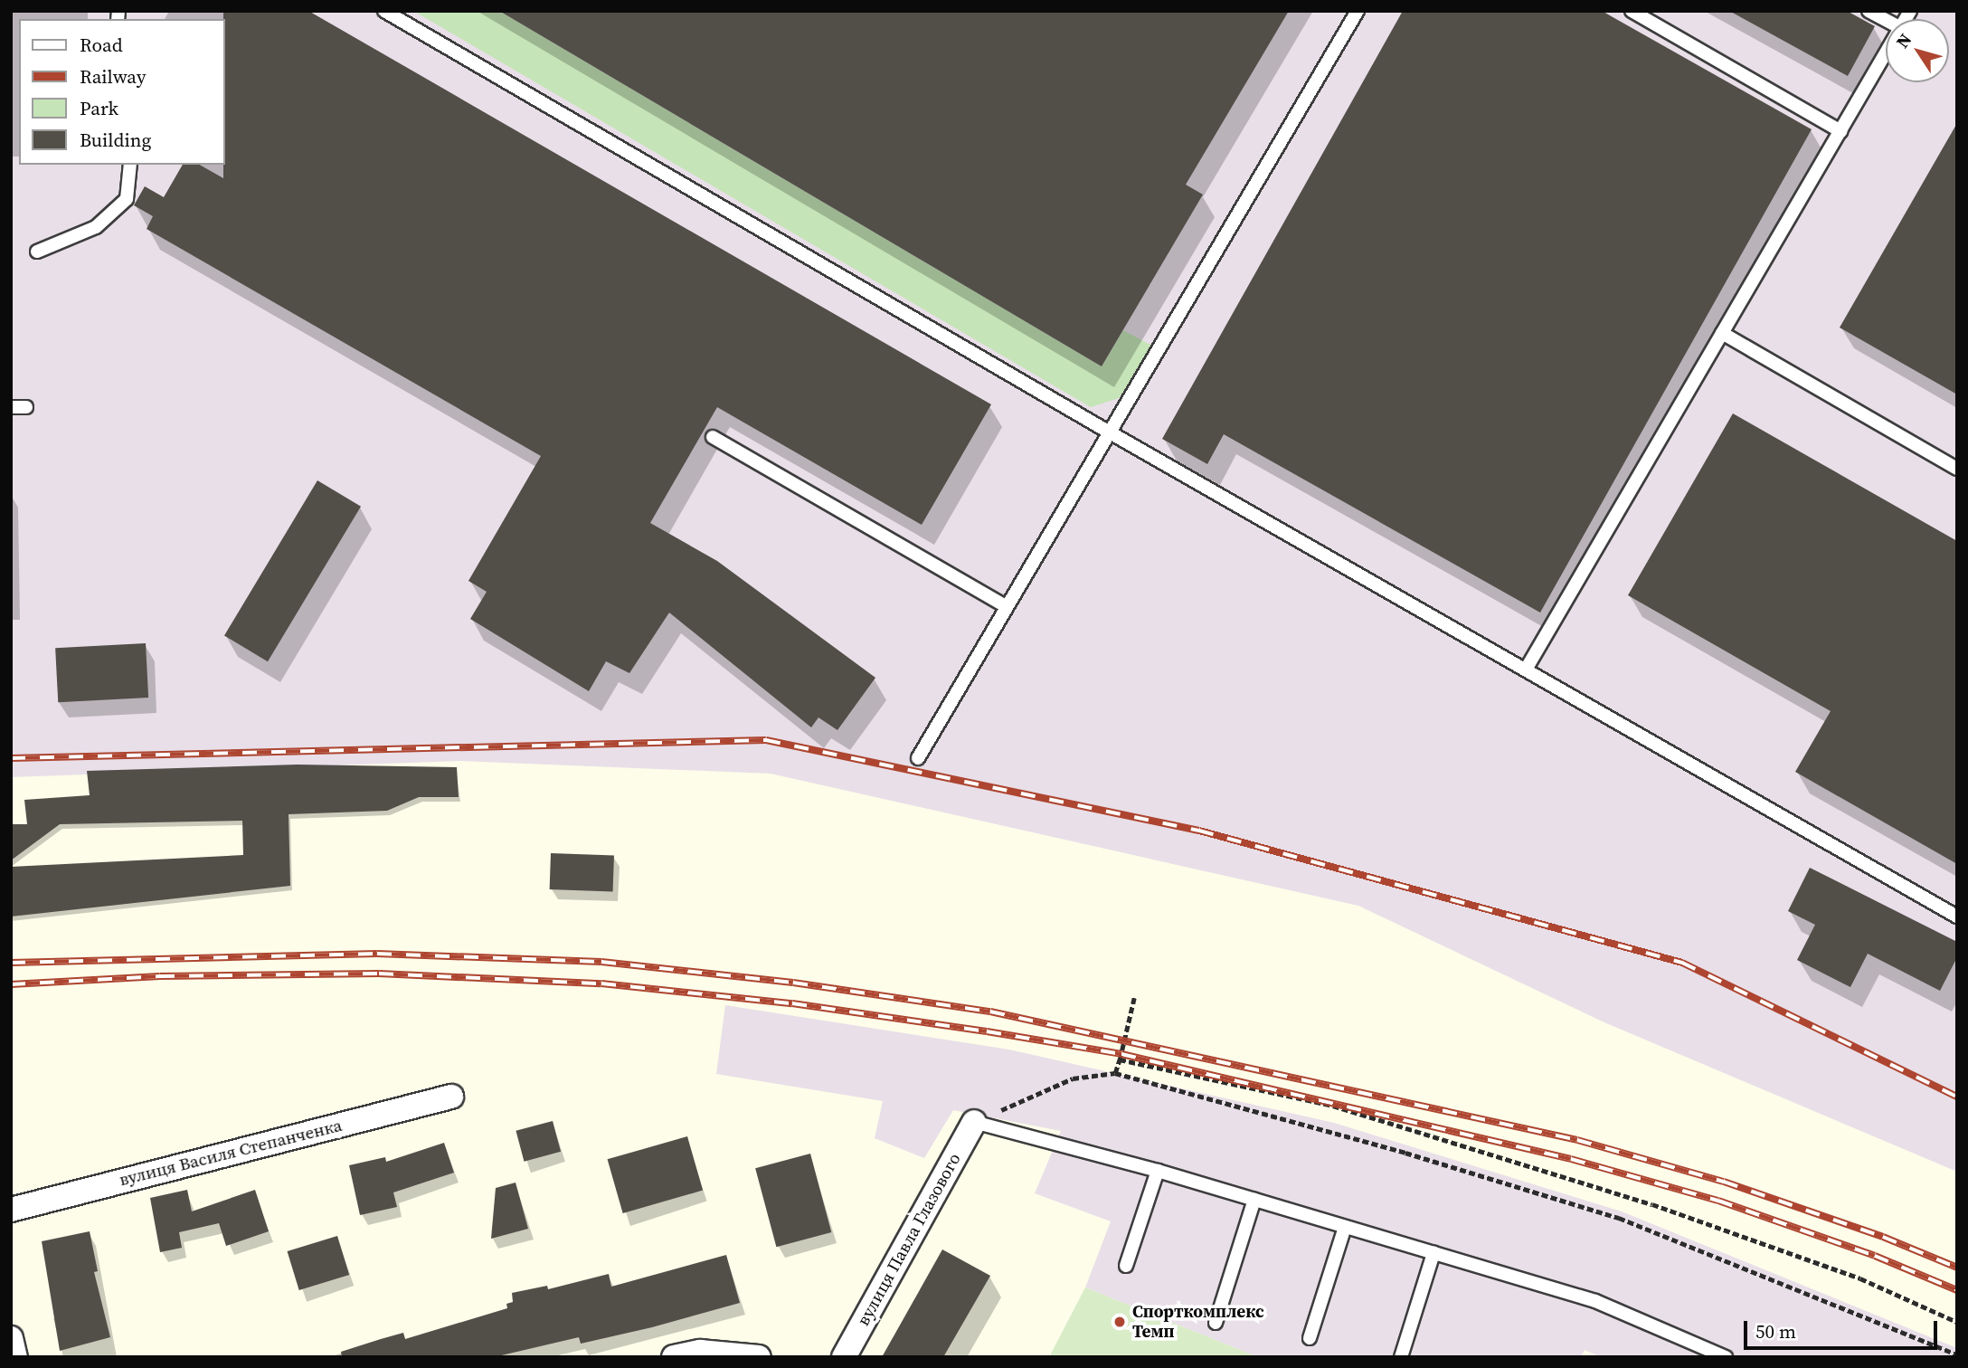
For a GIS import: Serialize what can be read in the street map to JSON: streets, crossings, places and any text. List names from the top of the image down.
{
  "streets": {
    "street": ["вулиця Василя Степанченка", "вулиця Павла Глазового"]
  },
  "places": ["Спорткомплекс Темп"],
  "legend": [
    "Road",
    "Railway",
    "Park",
    "Building"
  ],
  "scale_bar": "50 m",
  "north": "top left"
}
